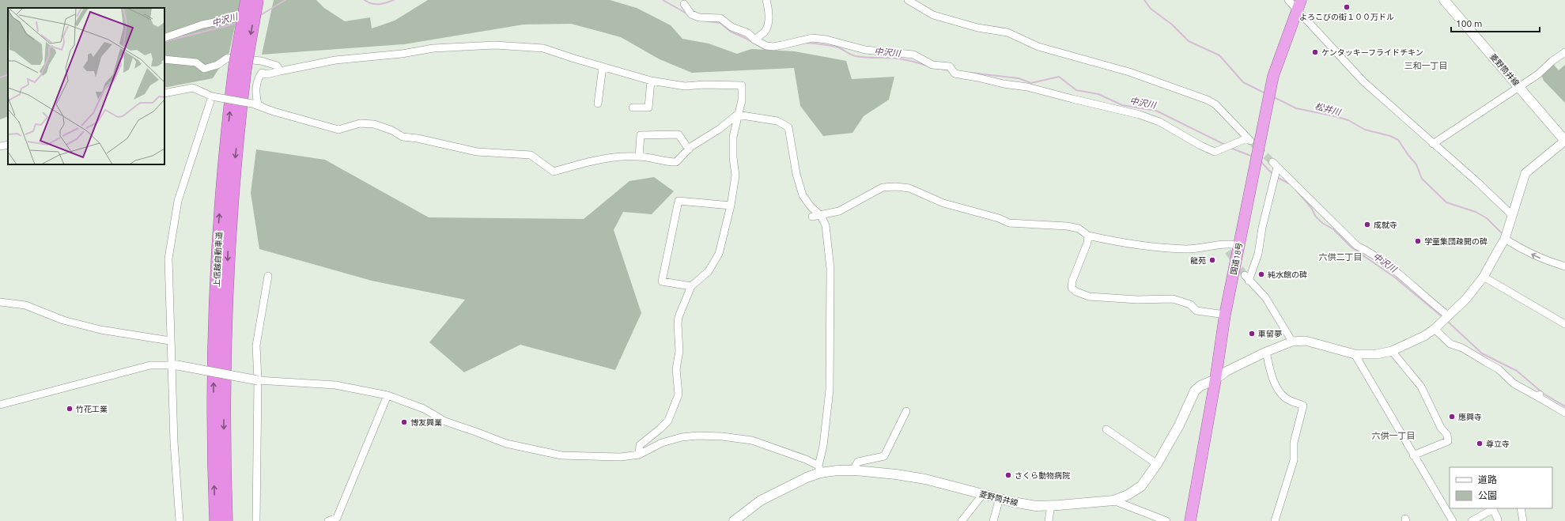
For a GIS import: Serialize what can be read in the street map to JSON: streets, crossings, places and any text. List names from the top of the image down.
{
  "streets": {
    "highway": ["国道18号", "上信越自動車道"],
    "main road": ["菱野筒井線"]
  },
  "crossings": [
    ["菱野筒井線", "国道18号"]
  ],
  "districts": ["三和一丁目", "六供二丁目", "六供一丁目"],
  "water": ["中沢川", "松井川"],
  "places": [
    "よろこびの街１００万ドル",
    "ケンタッキーフライドチキン",
    "成就寺",
    "学童集団疎開の碑",
    "龍苑",
    "純水館の碑",
    "車留夢",
    "竹花工業",
    "應興寺",
    "博友興業",
    "尊立寺",
    "さくら動物病院"
  ],
  "legend": ["道路", "公園"],
  "scale_bar": "100 m"
}
